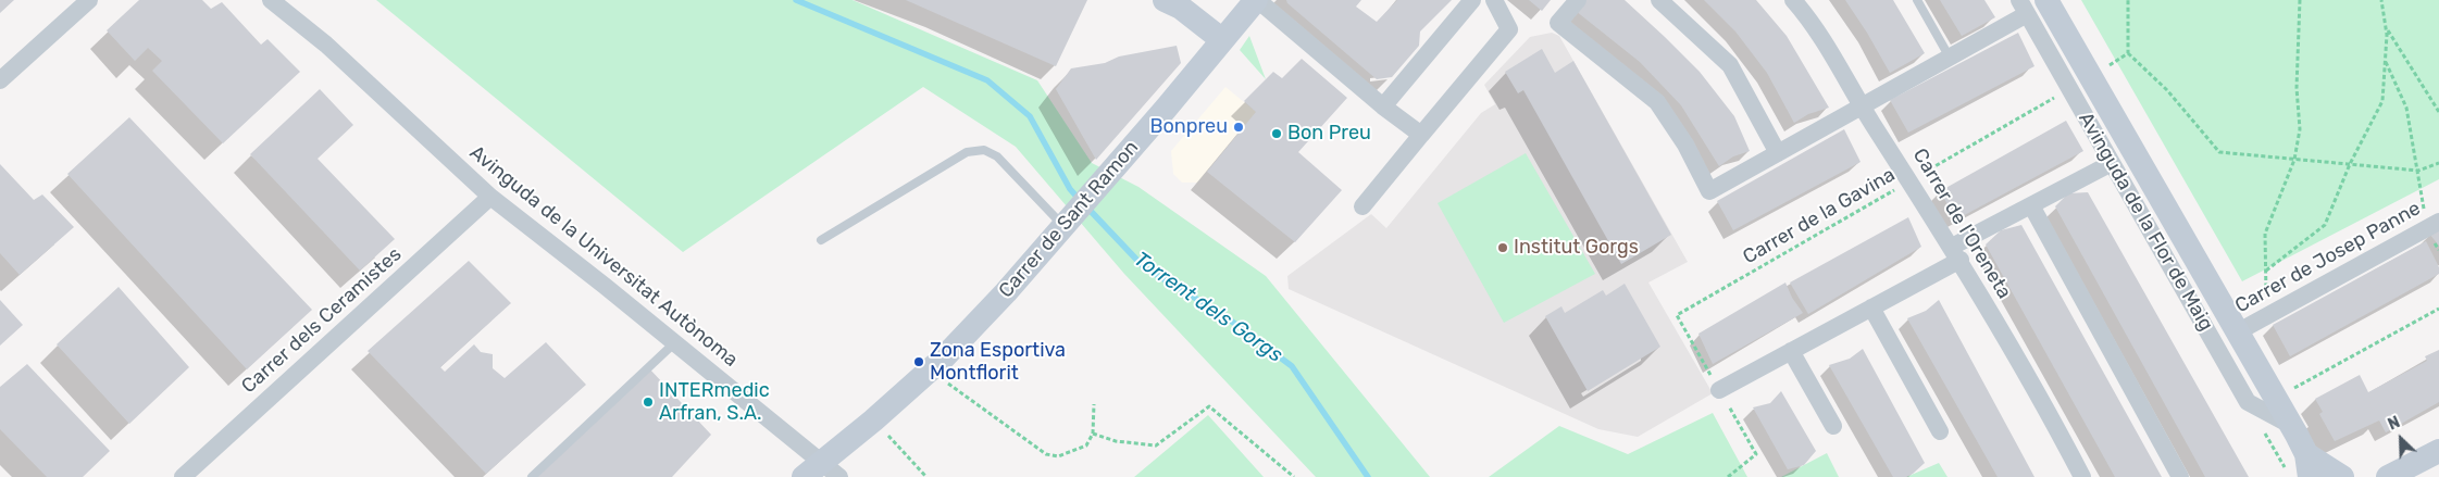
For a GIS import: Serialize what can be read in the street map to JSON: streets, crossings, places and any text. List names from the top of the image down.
{
  "streets": {
    "street": [
      "Carrer de Sant Ramon",
      "Avinguda de la Flor de Maig",
      "Carrer de l'Oreneta",
      "Avinguda de la Universitat Autònoma",
      "Carrer de Josep Panne",
      "Carrer dels Ceramistes"
    ],
    "path": ["Carrer de la Gavina"]
  },
  "crossings": [
    ["Carrer de la Gavina", "Avinguda de la Flor de Maig"],
    ["Carrer de la Gavina", "Carrer de l'Oreneta"],
    ["Carrer de Sant Ramon", "Avinguda de la Universitat Autònoma"],
    ["Avinguda de la Flor de Maig", "Carrer de Josep Panne"],
    ["Avinguda de la Universitat Autònoma", "Carrer dels Ceramistes"]
  ],
  "water": ["Torrent dels Gorgs"],
  "places": [
    "Bonpreu",
    "Bon Preu",
    "Institut Gorgs",
    "Zona Esportiva Montflorit",
    "INTERmedic Arfran, S.A."
  ],
  "north": "top left"
}
